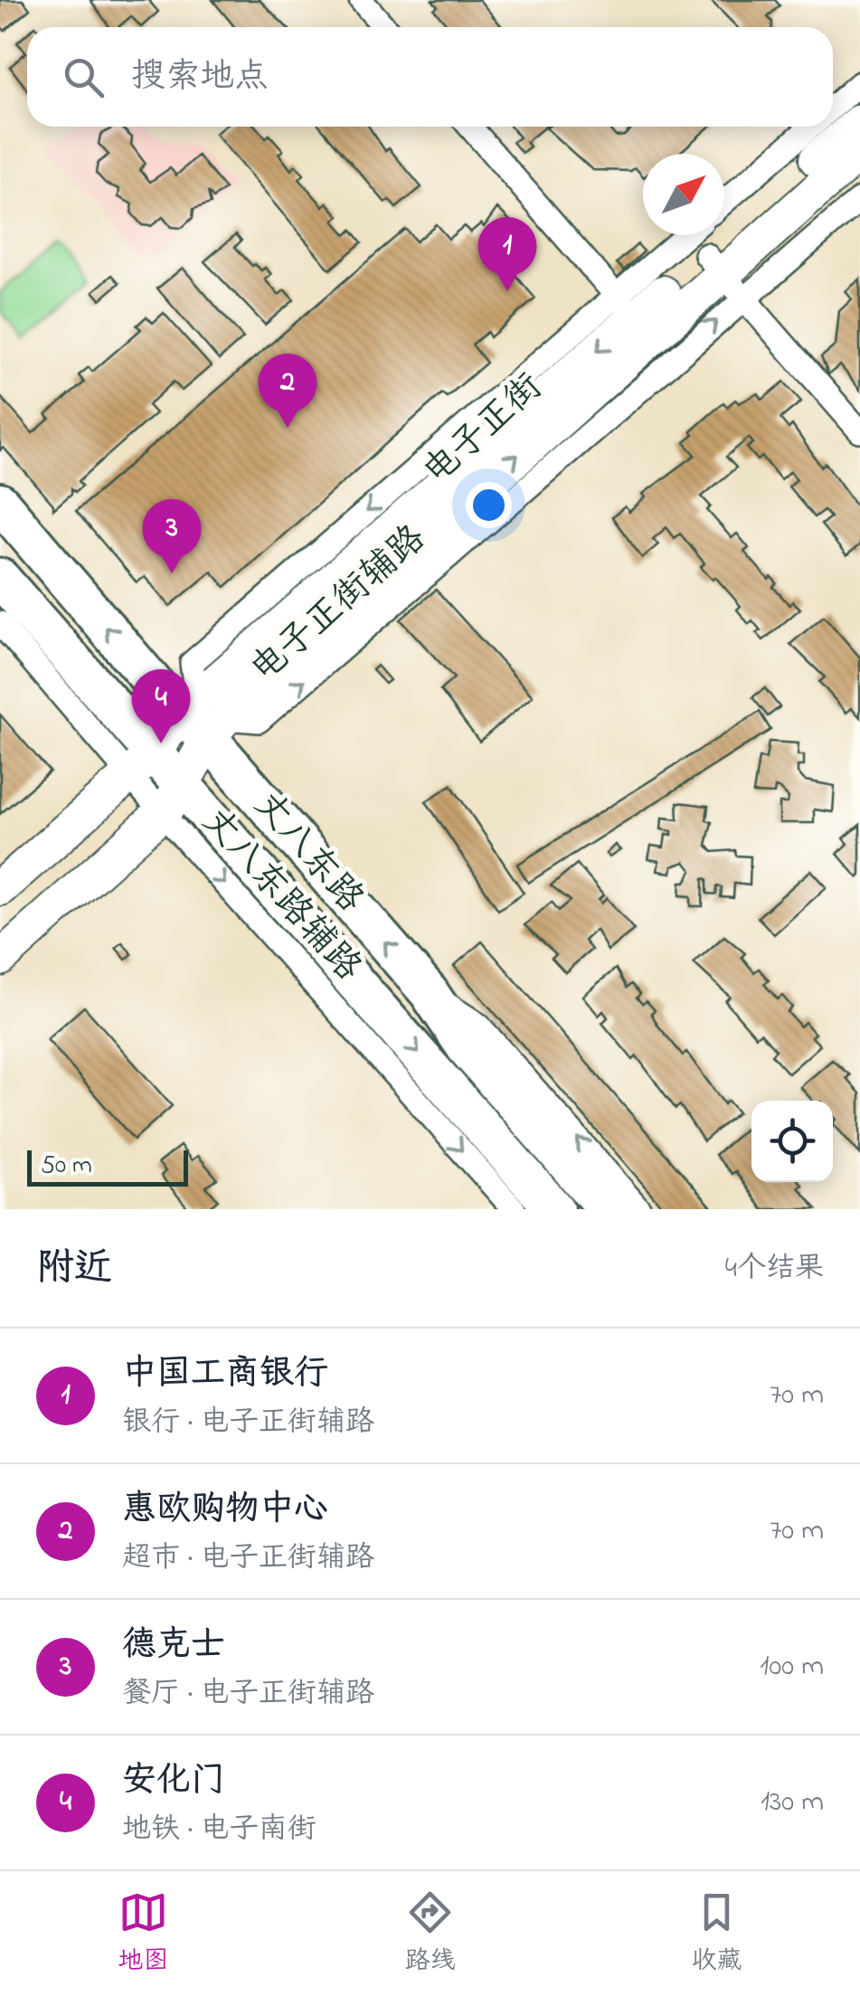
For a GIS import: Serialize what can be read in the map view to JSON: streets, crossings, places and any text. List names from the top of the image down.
{
  "streets": {
    "main road": ["电子正街", "丈八东路"],
    "street": ["丈八东路辅路"]
  },
  "crossings": [
    ["电子正街", "丈八东路"],
    ["电子正街", "丈八东路辅路"],
    ["丈八东路", "丈八东路辅路"]
  ],
  "scale_bar": "50 m",
  "north": "top right",
  "page": {
    "search": "搜索地点",
    "pins": [
      "1",
      "2",
      "3",
      "4"
    ],
    "scale": "50 m",
    "heading": ["附近", "4个结果"],
    "list": [
      {
        "mark": "1",
        "name": "中国工商银行",
        "note": "银行 · 电子正街辅路",
        "value": "70 m"
      },
      {
        "mark": "2",
        "name": "惠欧购物中心",
        "note": "超市 · 电子正街辅路",
        "value": "70 m"
      },
      {
        "mark": "3",
        "name": "德克士",
        "note": "餐厅 · 电子正街辅路",
        "value": "100 m"
      },
      {
        "mark": "4",
        "name": "安化门",
        "note": "地铁 · 电子南街",
        "value": "130 m"
      }
    ],
    "nav": ["地图", "路线", "收藏"]
  }
}
